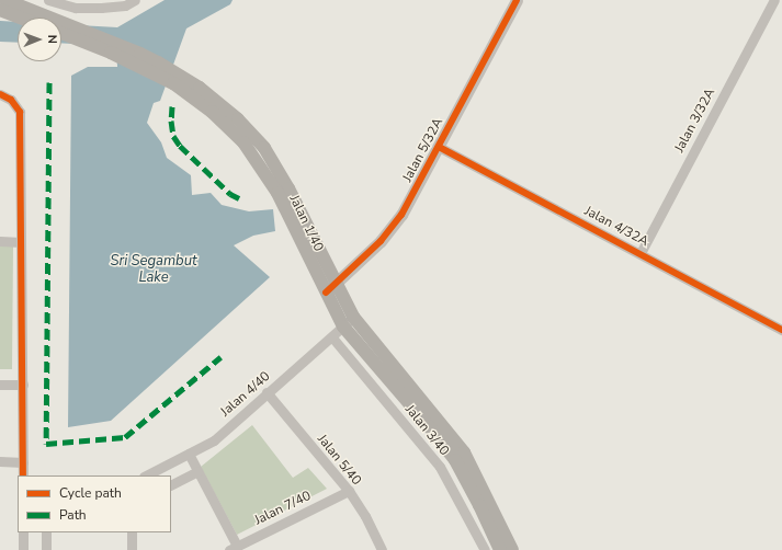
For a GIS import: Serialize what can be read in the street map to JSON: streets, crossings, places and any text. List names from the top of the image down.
{
  "streets": {
    "main road": ["Jalan 1/40"],
    "street": [
      "Jalan 3/32A",
      "Jalan 5/32A",
      "Jalan 4/32A",
      "Jalan 4/40",
      "Jalan 3/40",
      "Jalan 5/40",
      "Jalan 7/40"
    ]
  },
  "crossings": [
    ["Jalan 3/32A", "Jalan 4/32A"],
    ["Jalan 5/32A", "Jalan 1/40"],
    ["Jalan 5/32A", "Jalan 4/32A"],
    ["Jalan 1/40", "Jalan 4/40"],
    ["Jalan 4/40", "Jalan 3/40"],
    ["Jalan 4/40", "Jalan 5/40"],
    ["Jalan 5/40", "Jalan 7/40"]
  ],
  "water": ["Sri Segambut Lake"],
  "legend": ["Cycle path", "Path"],
  "north": "right"
}
